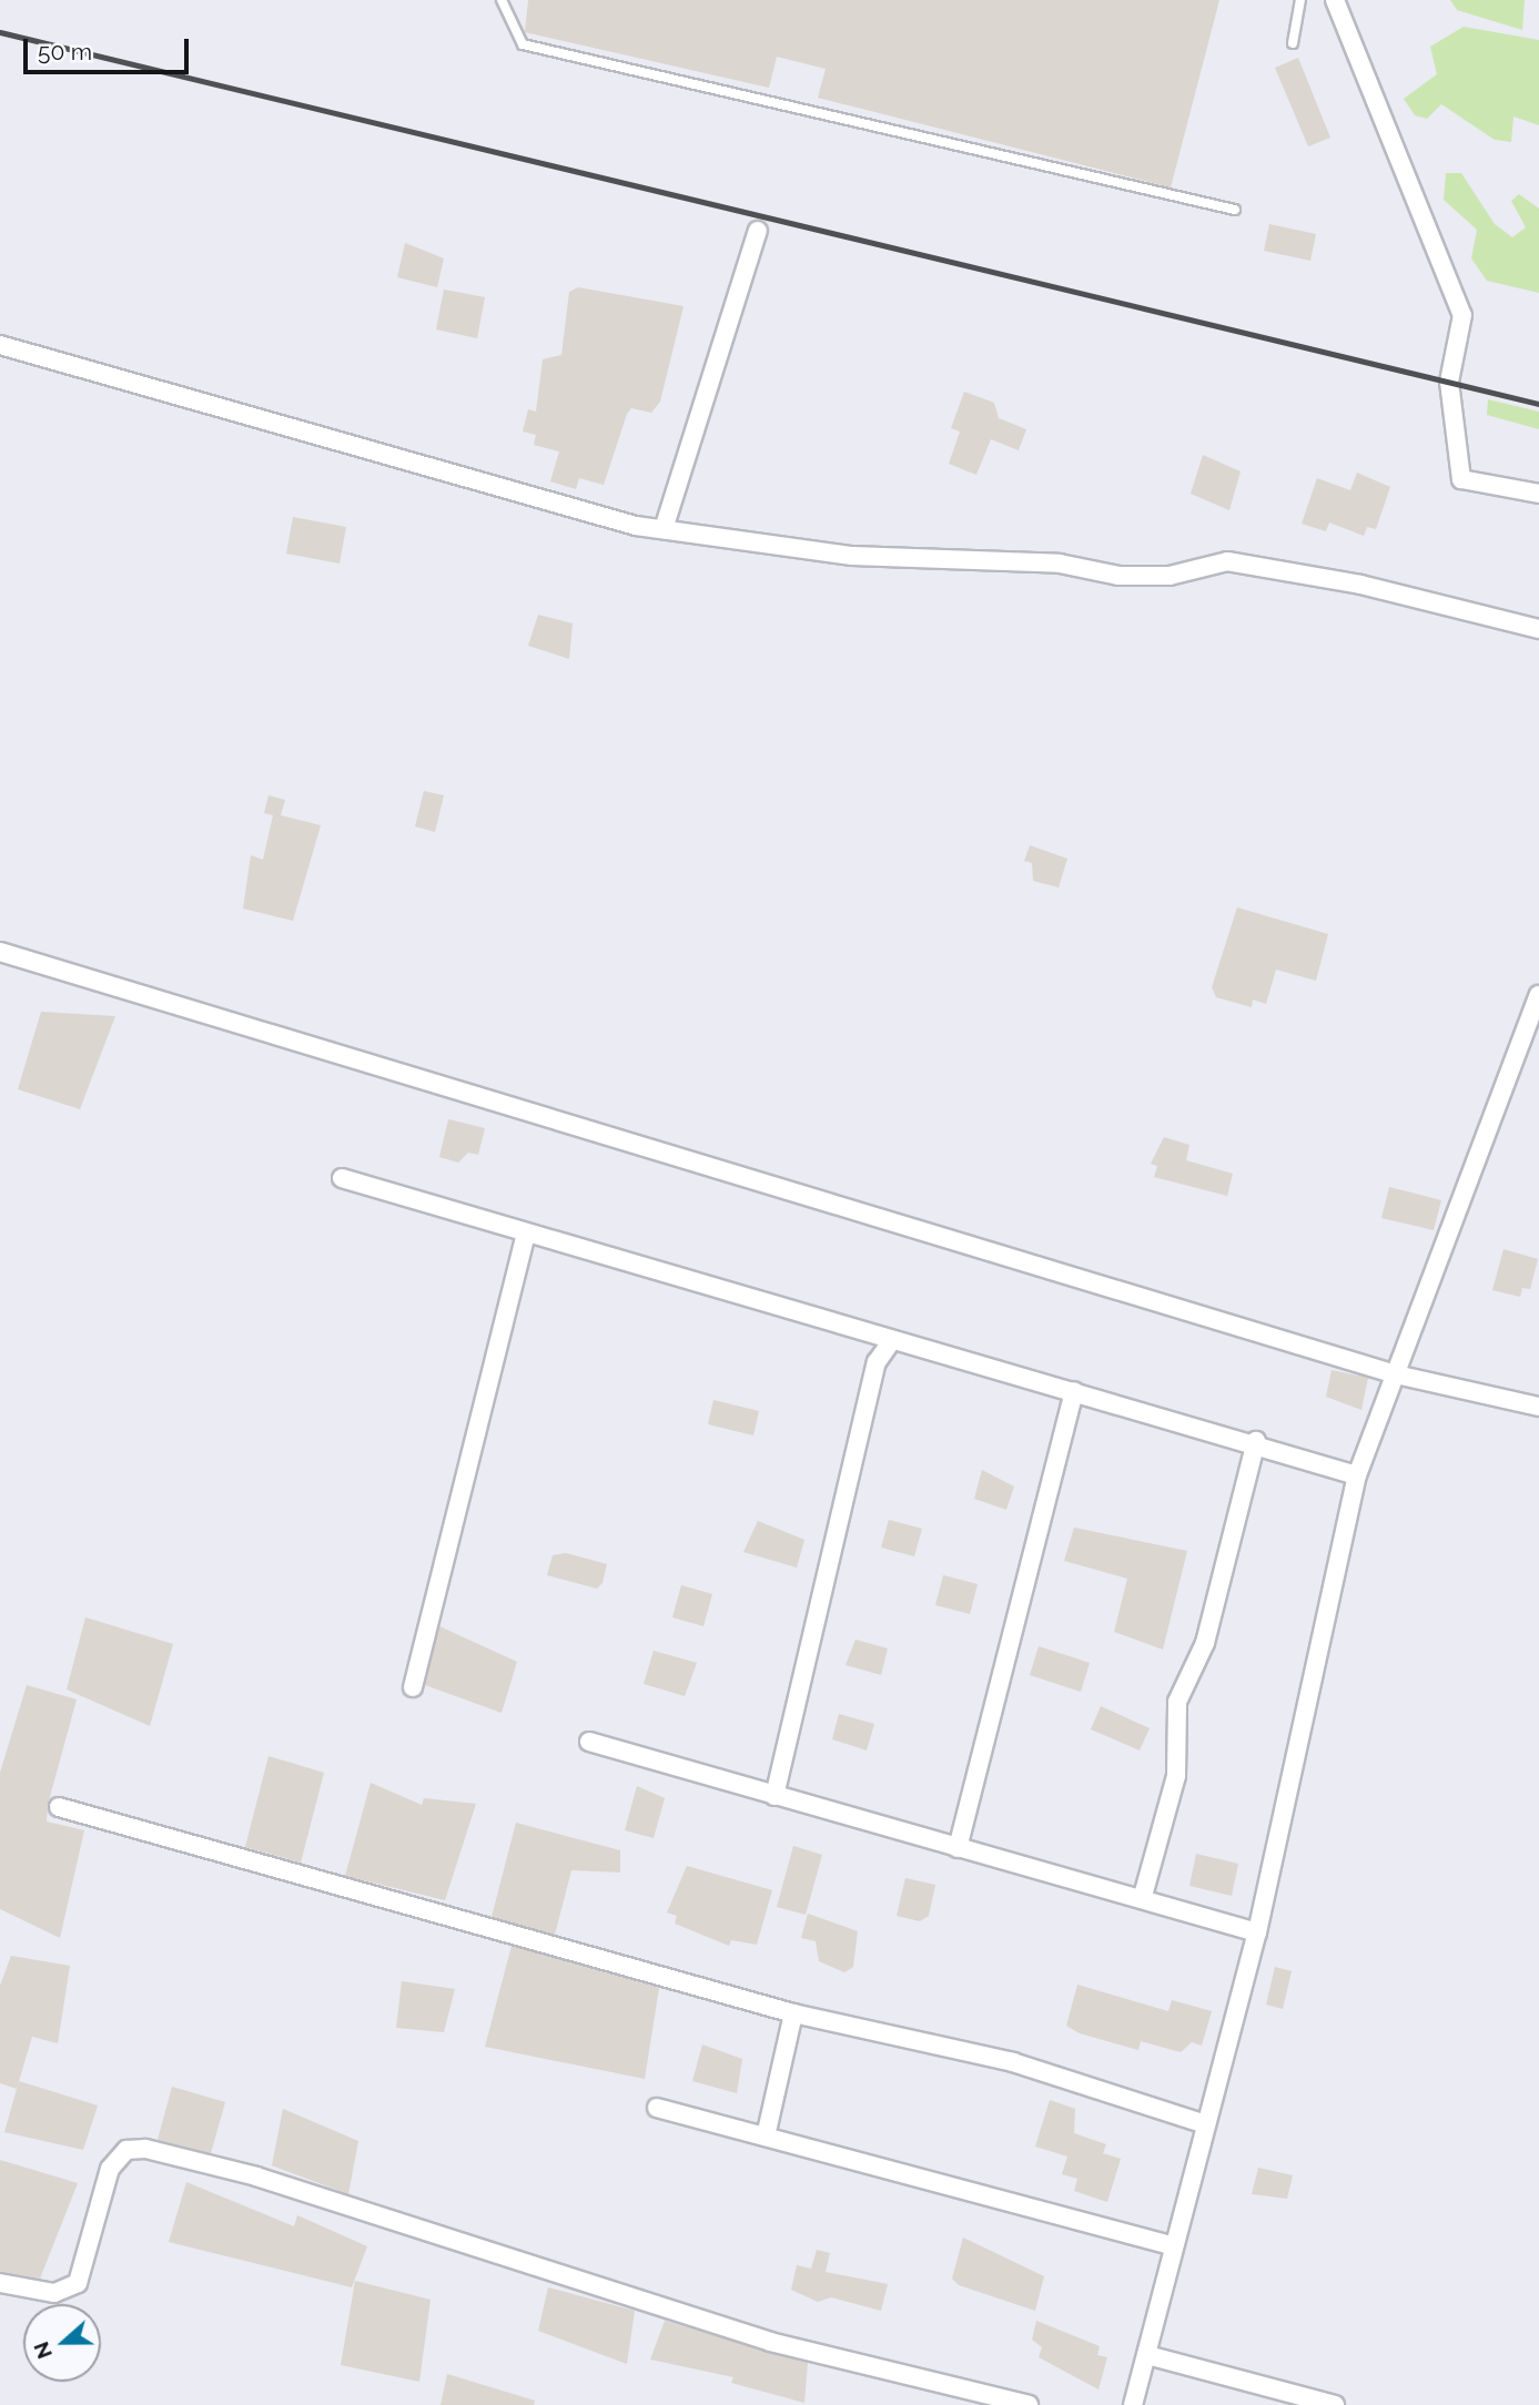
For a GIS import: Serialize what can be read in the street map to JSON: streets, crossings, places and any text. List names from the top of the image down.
{
  "scale_bar": "50 m",
  "north": "left"
}
